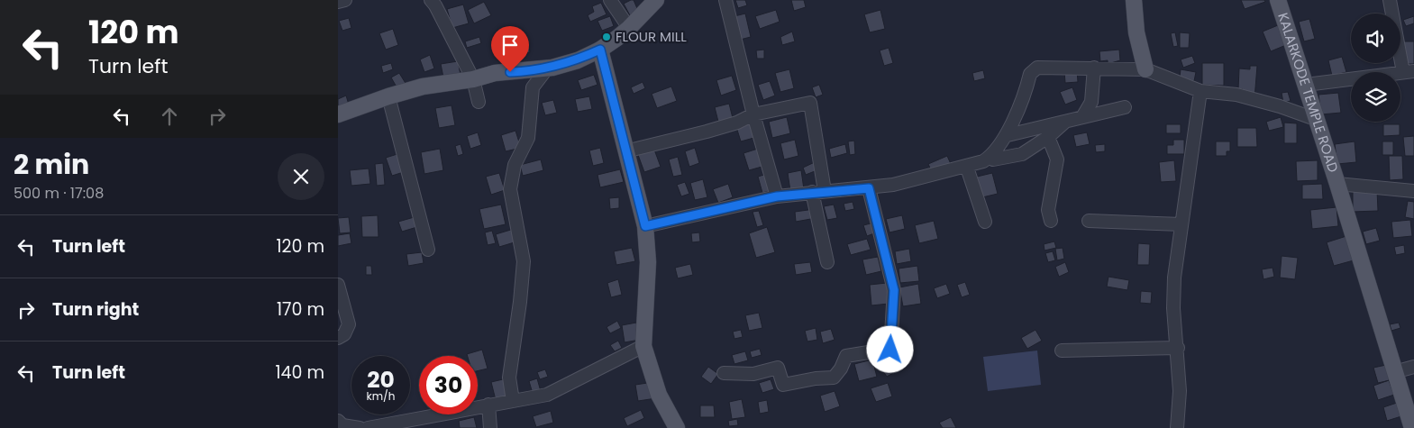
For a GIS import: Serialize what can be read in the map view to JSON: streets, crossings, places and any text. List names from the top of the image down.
{
  "streets": {
    "main road": ["KALARKODE TEMPLE ROAD"]
  },
  "places": ["FLOUR MILL"],
  "page": {
    "turn": ["120 m", "Turn left"],
    "heading": ["2 min", "500 m · 17:08"],
    "list": [
      {
        "name": "Turn left",
        "value": "120 m"
      },
      {
        "name": "Turn right",
        "value": "170 m"
      },
      {
        "name": "Turn left",
        "value": "140 m"
      }
    ],
    "speed": "20 km/h",
    "limit": "30"
  }
}
